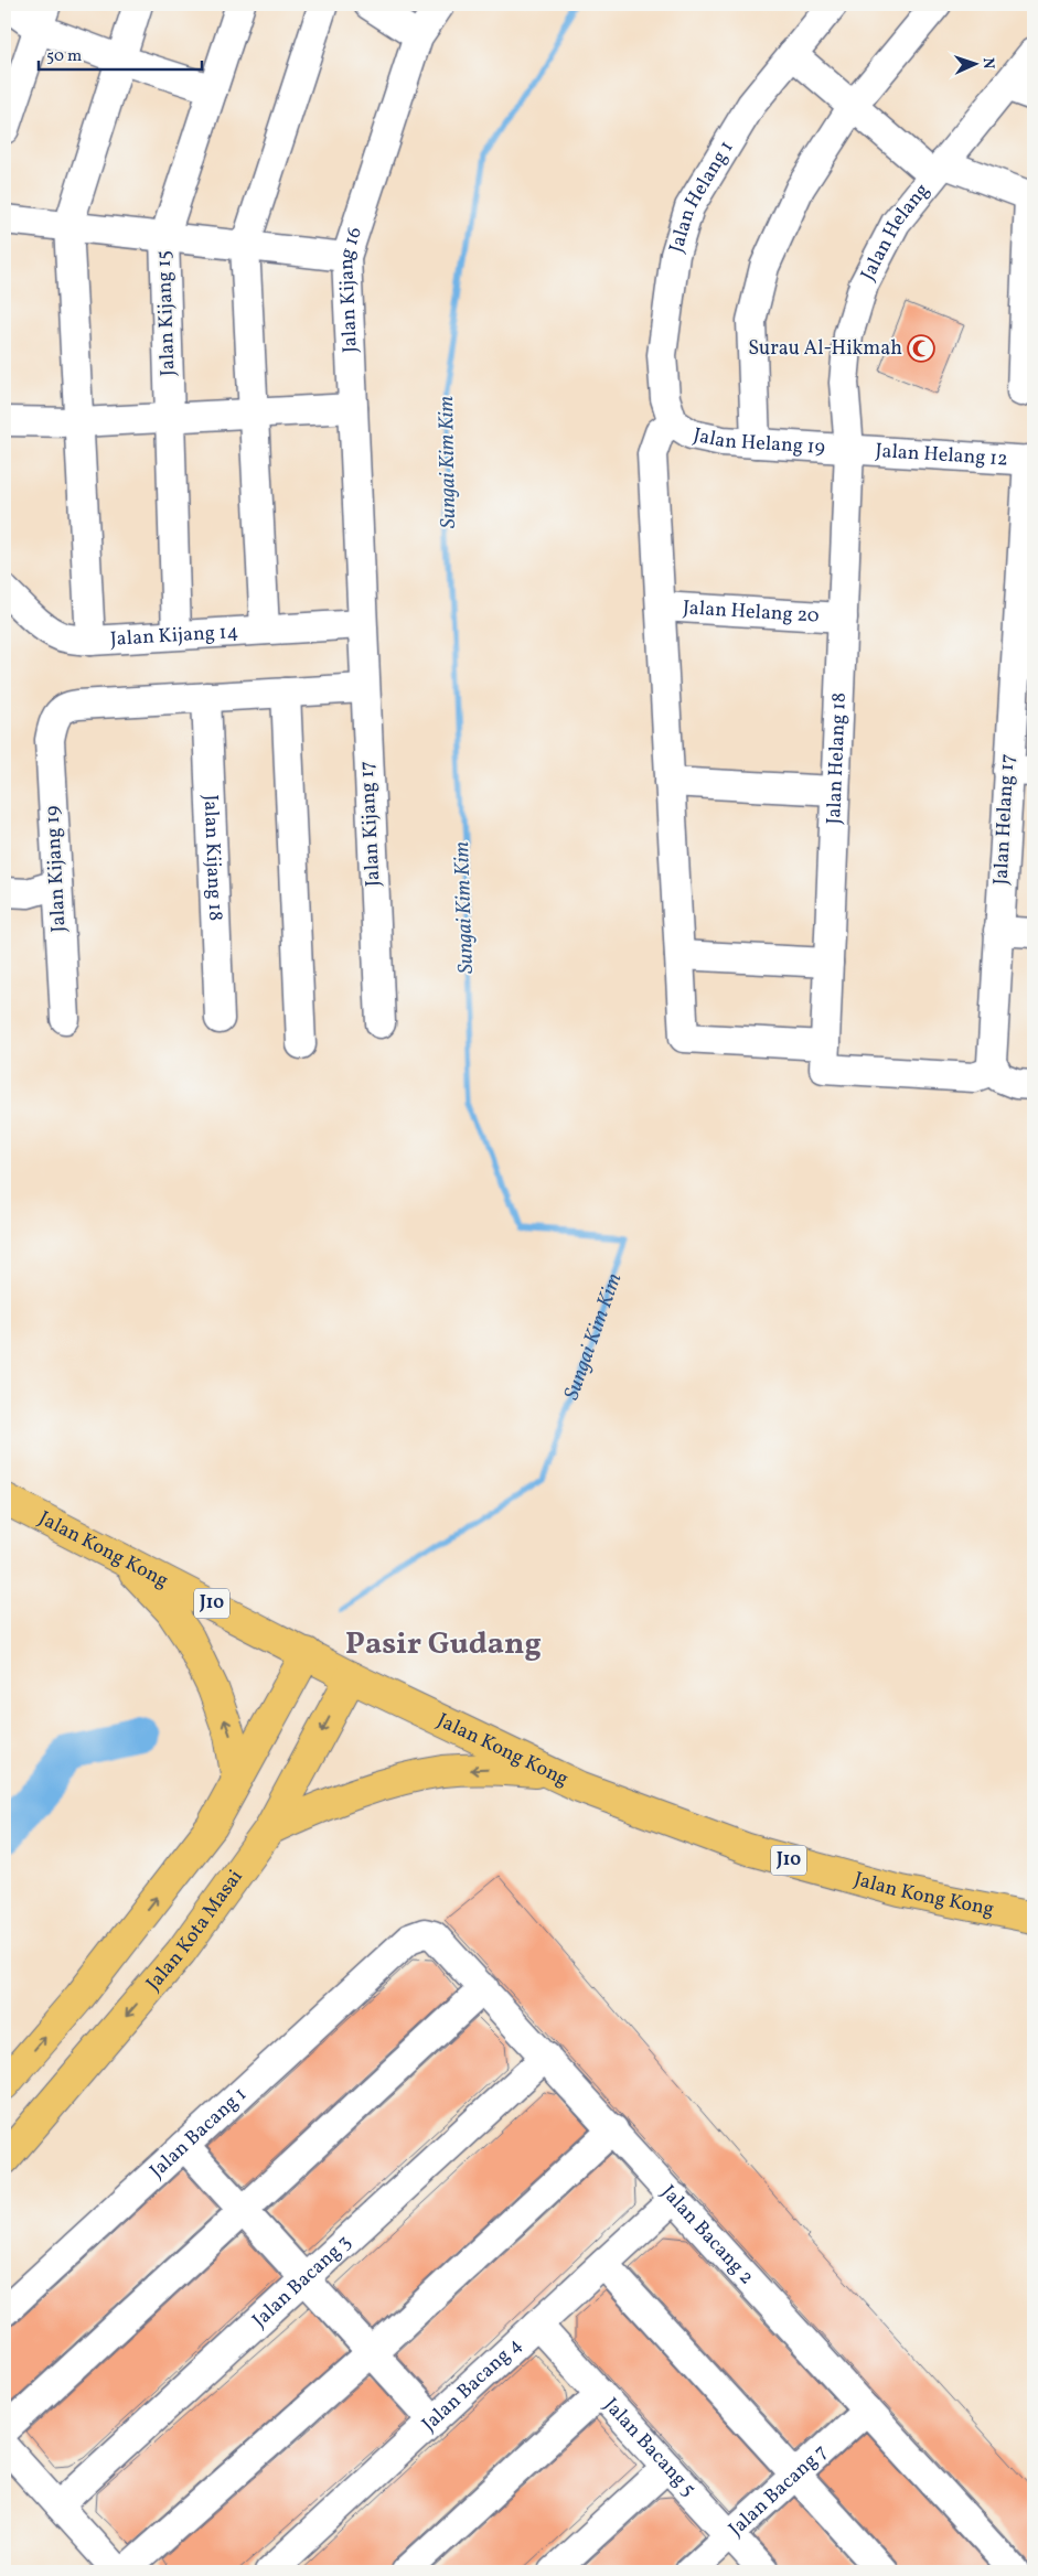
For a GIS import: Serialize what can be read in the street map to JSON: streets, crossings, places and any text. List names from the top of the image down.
{
  "streets": {
    "main road": ["Jalan Kong Kong", "J10", "Jalan Kota Masai"],
    "street": [
      "Jalan Helang 1",
      "Jalan Helang",
      "Jalan Kijang 16",
      "Jalan Kijang 15",
      "Jalan Helang 19",
      "Jalan Helang 12",
      "Jalan Helang 20",
      "Jalan Kijang 14",
      "Jalan Helang 18",
      "Jalan Helang 17",
      "Jalan Kijang 17",
      "Jalan Kijang 18",
      "Jalan Kijang 19",
      "Jalan Bacang 1",
      "Jalan Bacang 2",
      "Jalan Bacang 3",
      "Jalan Bacang 4",
      "Jalan Bacang 5",
      "Jalan Bacang 7"
    ]
  },
  "crossings": [
    ["Jalan Helang 1", "Jalan Helang 19"],
    ["Jalan Helang", "Jalan Helang 19"],
    ["Jalan Helang", "Jalan Helang 12"],
    ["Jalan Helang", "Jalan Helang 18"],
    ["Jalan Kijang 16", "Jalan Kijang 14"],
    ["Jalan Kijang 16", "Jalan Kijang 17"],
    ["Jalan Kijang 15", "Jalan Kijang 14"],
    ["Jalan Helang 19", "Jalan Helang 12"],
    ["Jalan Helang 19", "Jalan Helang 18"],
    ["Jalan Helang 12", "Jalan Helang 18"],
    ["Jalan Helang 12", "Jalan Helang 17"],
    ["Jalan Helang 20", "Jalan Helang 18"],
    ["Jalan Kijang 14", "Jalan Kijang 17"],
    ["Jalan Kijang 18", "Jalan Kijang 19"],
    ["Jalan Kong Kong", "Jalan Kota Masai"],
    ["Jalan Bacang 1", "Jalan Bacang 2"],
    ["Jalan Bacang 2", "Jalan Bacang 3"],
    ["Jalan Bacang 2", "Jalan Bacang 4"],
    ["Jalan Bacang 2", "Jalan Bacang 7"],
    ["Jalan Bacang 4", "Jalan Bacang 5"],
    ["Jalan Bacang 5", "Jalan Bacang 7"]
  ],
  "districts": ["Pasir Gudang"],
  "water": ["Sungai Kim Kim"],
  "places": {
    "mosque": ["Surau Al-Hikmah"]
  },
  "scale_bar": "50 m",
  "north": "right"
}
